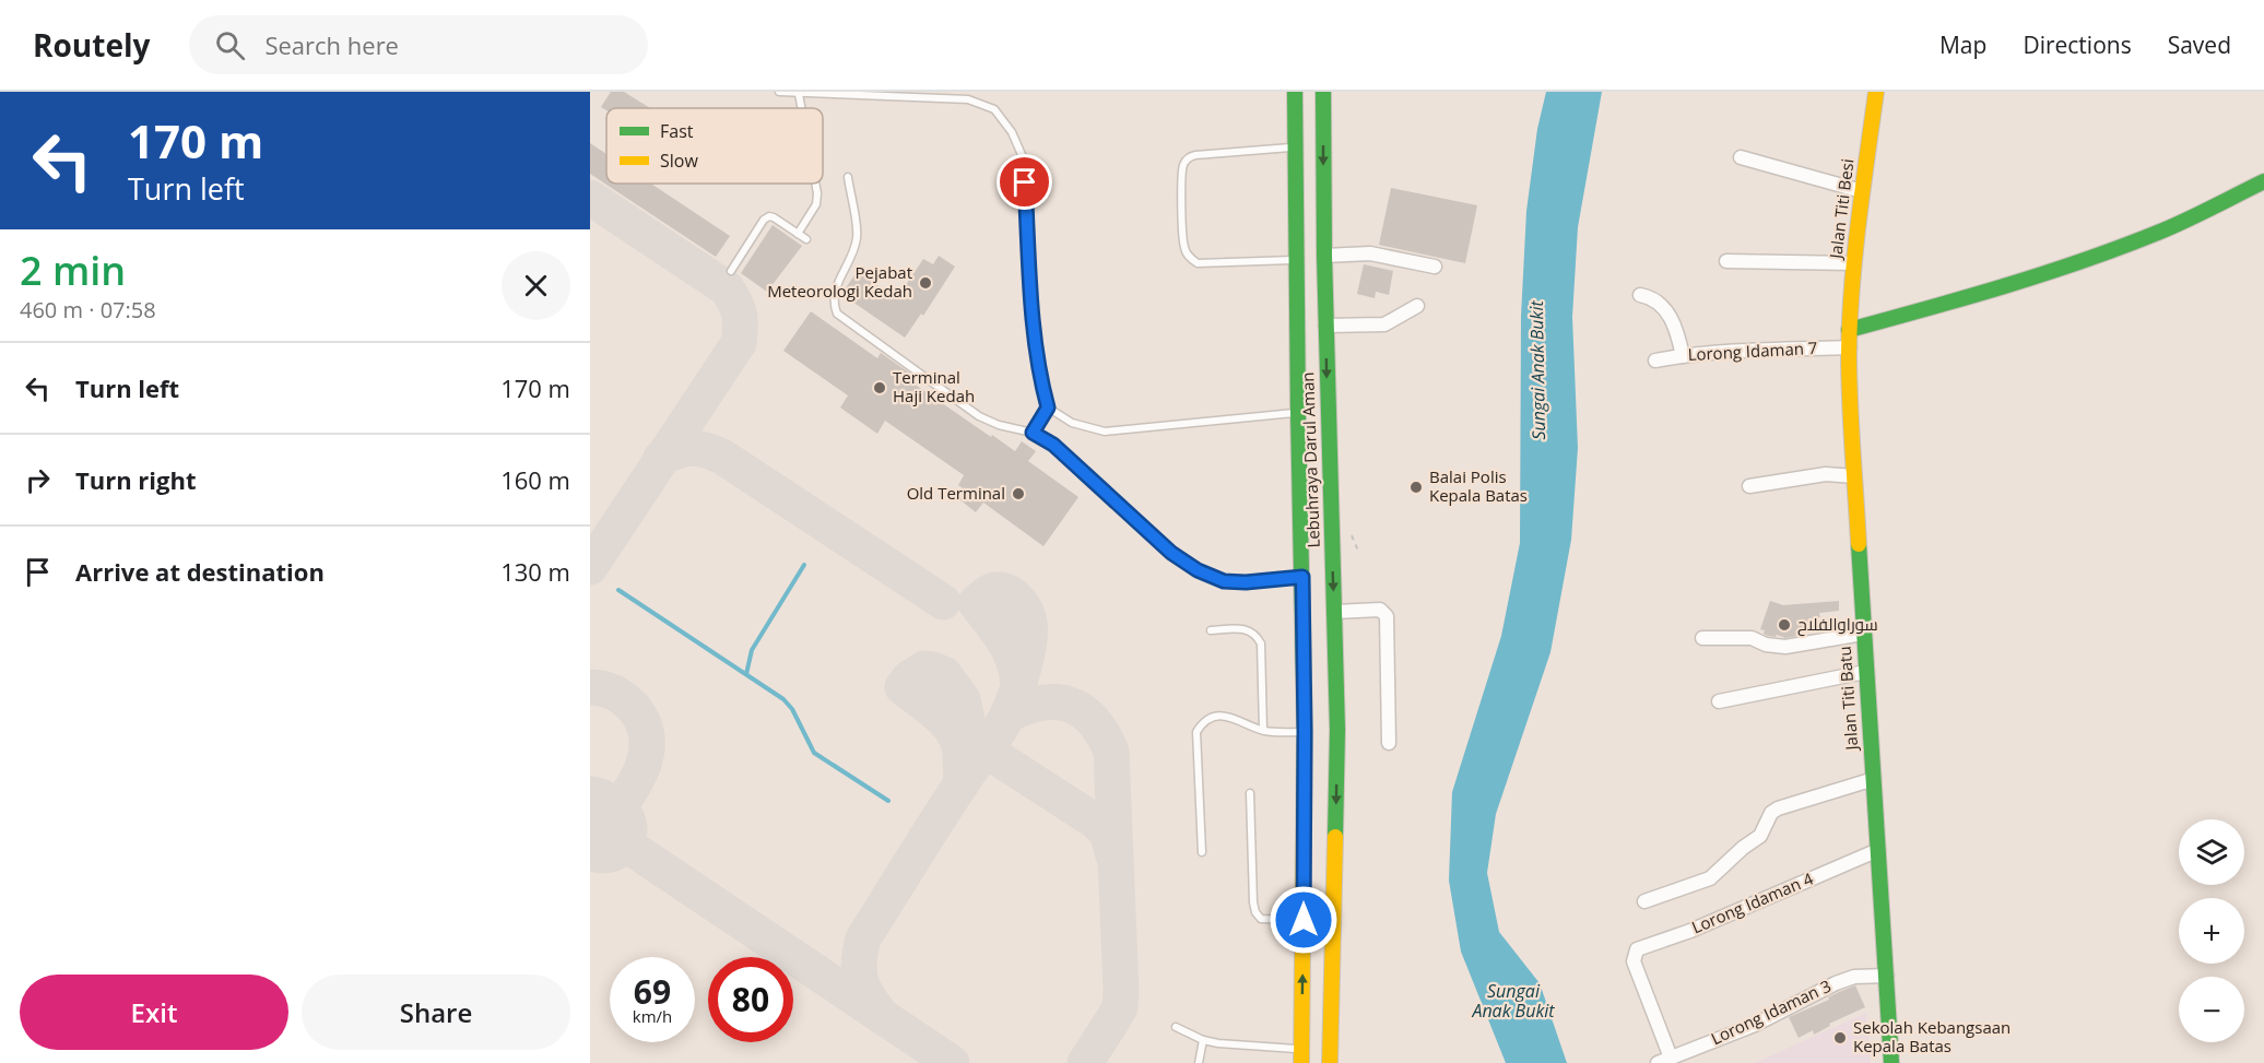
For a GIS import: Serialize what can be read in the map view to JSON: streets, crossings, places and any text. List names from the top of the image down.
{
  "streets": {
    "main road": ["Jalan Titi Besi", "Lebuhraya Darul Aman", "Jalan Titi Batu"],
    "street": ["Lorong Idaman 7", "Lorong Idaman 4", "Lorong Idaman 3"]
  },
  "crossings": [
    ["Jalan Titi Besi", "Jalan Titi Batu"],
    ["Lorong Idaman 7", "Jalan Titi Batu"],
    ["Jalan Titi Batu", "Lorong Idaman 4"],
    ["Jalan Titi Batu", "Lorong Idaman 3"],
    ["Lorong Idaman 4", "Lorong Idaman 3"]
  ],
  "water": ["Sungai Anak Bukit"],
  "places": [
    "Pejabat Meteorologi Kedah",
    "Terminal Haji Kedah",
    "Balai Polis Kepala Batas",
    "Old Terminal",
    "سوراوالفلاح",
    "Sekolah Kebangsaan Kepala Batas"
  ],
  "legend": ["Fast", "Slow"],
  "page": {
    "header": "Routely",
    "search": "Search here",
    "nav": ["Map", "Directions", "Saved"],
    "turn": ["170 m", "Turn left"],
    "heading": ["2 min", "460 m · 07:58"],
    "list": [
      {
        "name": "Turn left",
        "value": "170 m"
      },
      {
        "name": "Turn right",
        "value": "160 m"
      },
      {
        "name": "Arrive at destination",
        "value": "130 m"
      }
    ],
    "map_buttons": ["+", "−"],
    "speed": "69 km/h",
    "limit": "80",
    "buttons": ["Exit", "Share"]
  }
}
